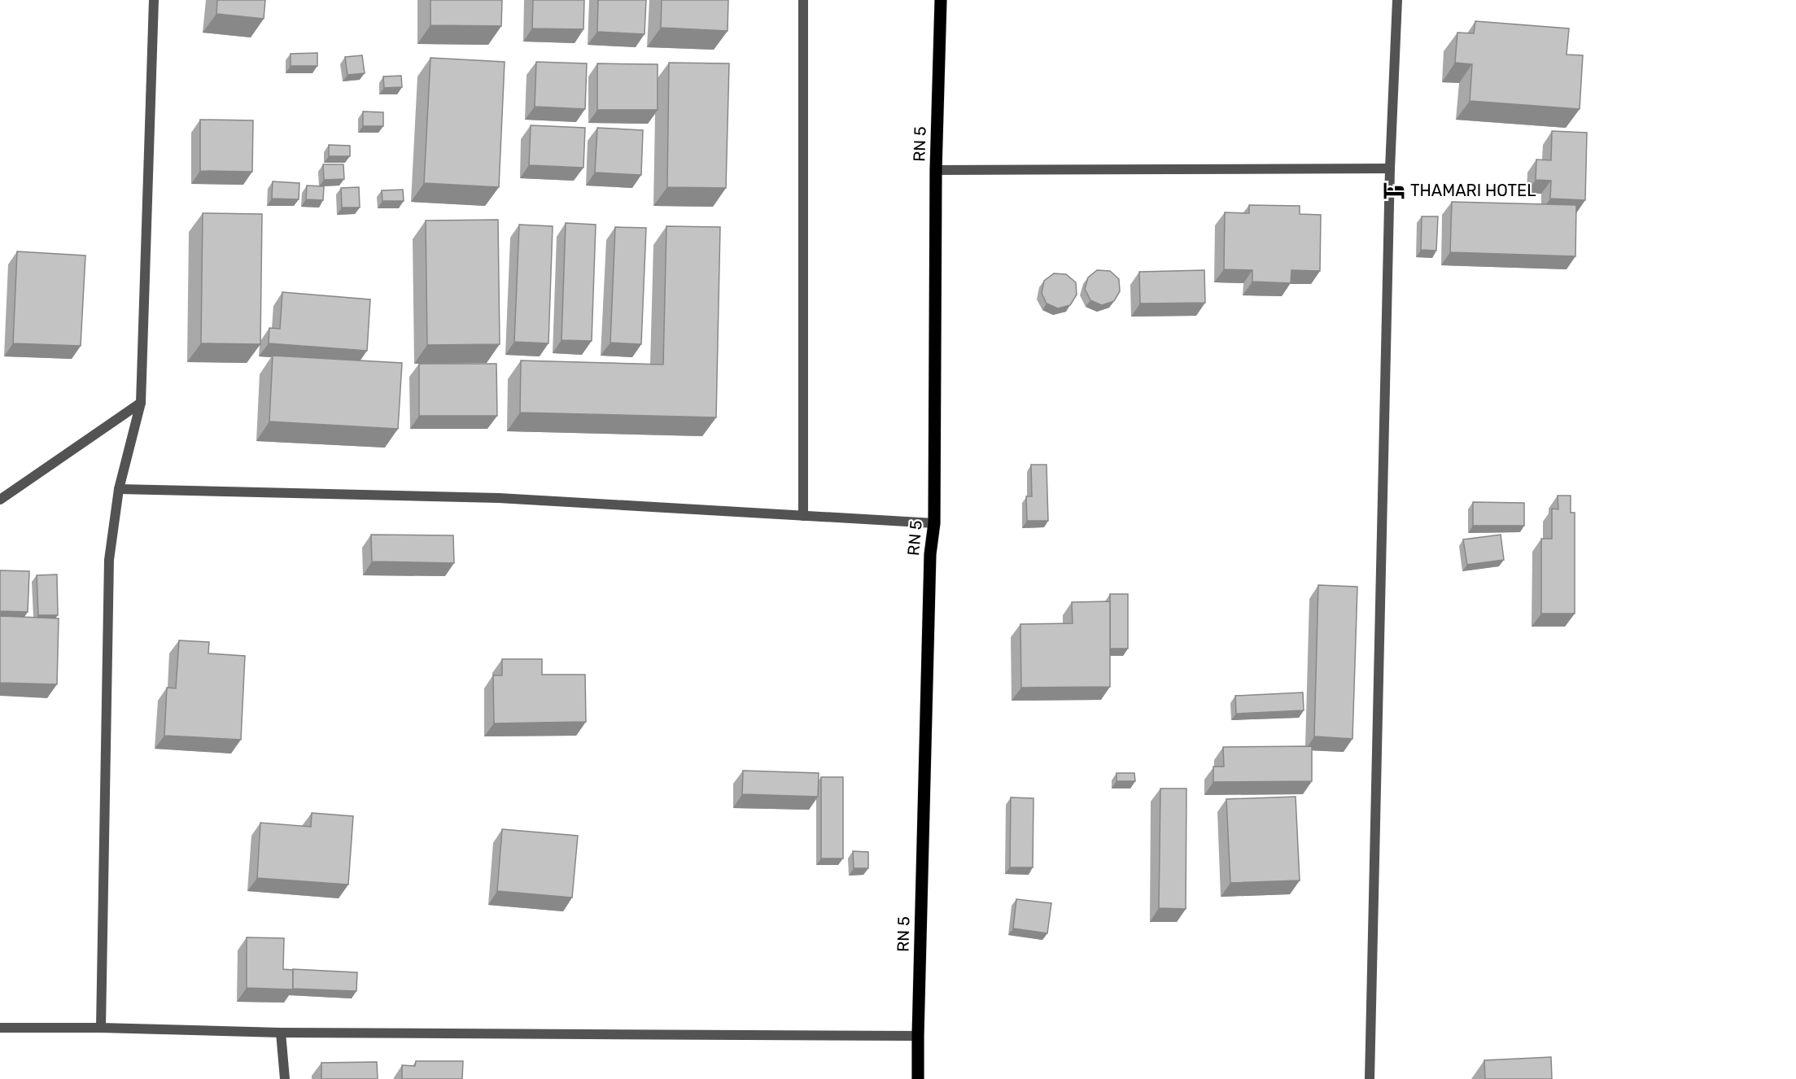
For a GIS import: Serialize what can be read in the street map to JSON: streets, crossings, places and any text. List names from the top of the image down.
{
  "streets": {
    "main road": ["RN 5"]
  },
  "places": {
    "hotel": ["THAMARI HOTEL"]
  }
}
